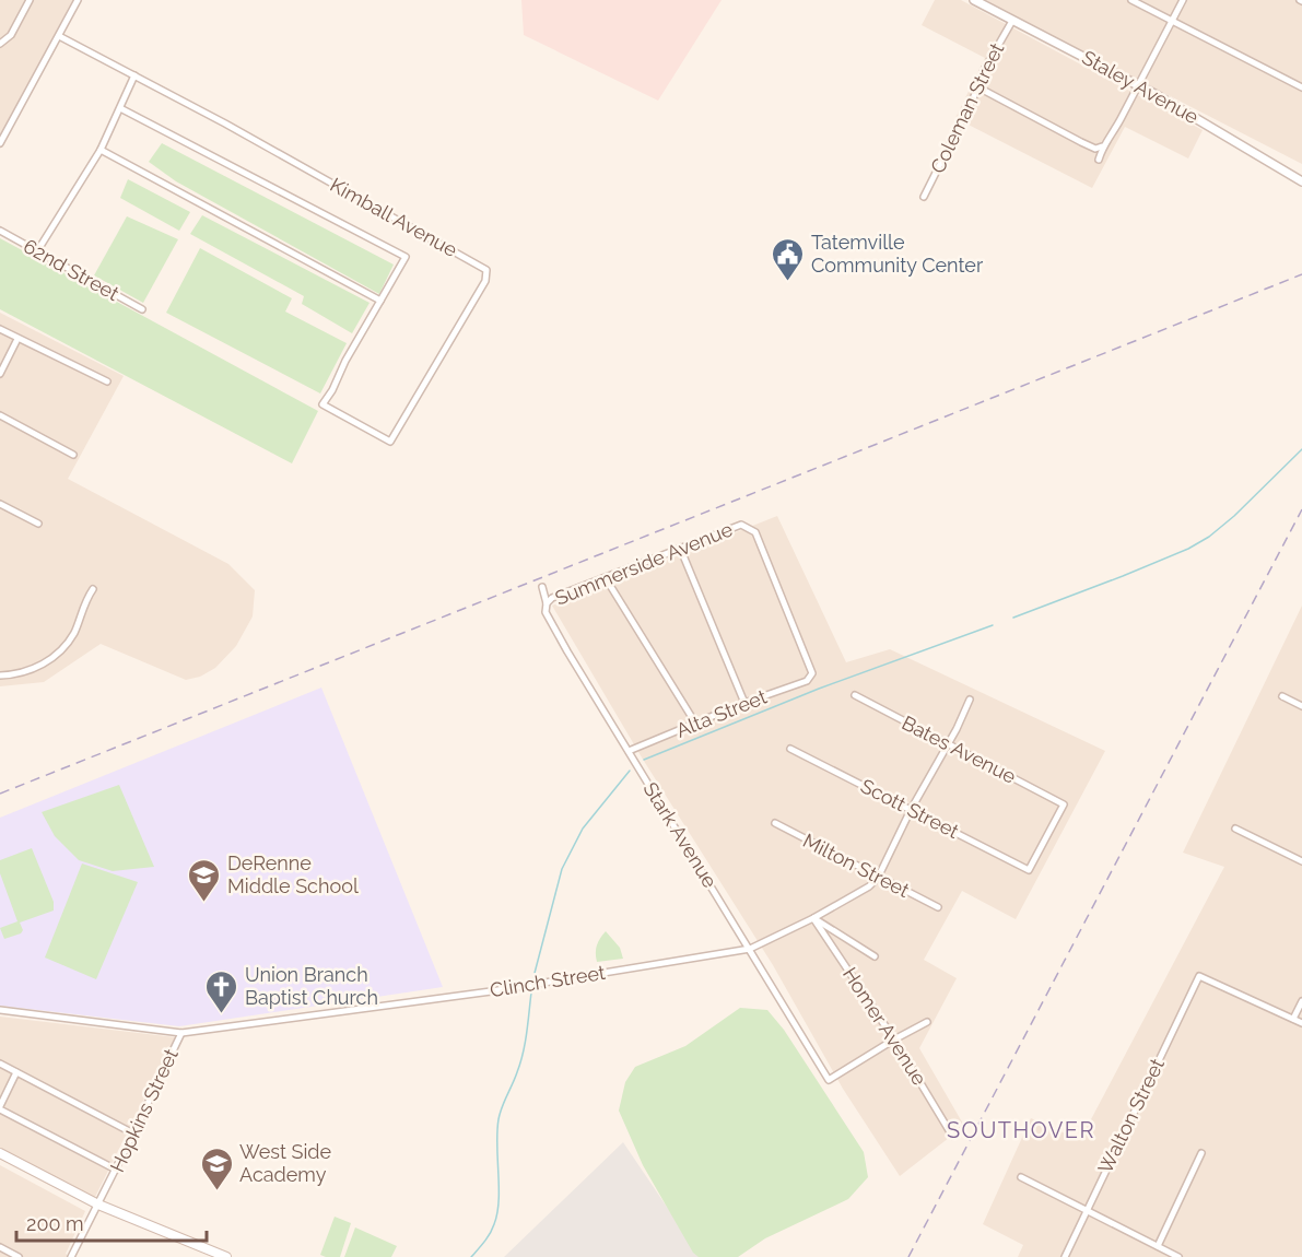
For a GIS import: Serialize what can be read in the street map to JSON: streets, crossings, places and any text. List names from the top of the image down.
{
  "streets": {
    "street": [
      "Staley Avenue",
      "Coleman Street",
      "Kimball Avenue",
      "62nd Street",
      "Summerside Avenue",
      "Alta Street",
      "Bates Avenue",
      "Scott Street",
      "Stark Avenue",
      "Milton Street",
      "Clinch Street",
      "Homer Avenue",
      "Hopkins Street",
      "Walton Street"
    ]
  },
  "crossings": [
    ["Staley Avenue", "Coleman Street"],
    ["Summerside Avenue", "Alta Street"],
    ["Summerside Avenue", "Stark Avenue"],
    ["Alta Street", "Stark Avenue"],
    ["Bates Avenue", "Scott Street"],
    ["Bates Avenue", "Clinch Street"],
    ["Scott Street", "Clinch Street"],
    ["Stark Avenue", "Clinch Street"],
    ["Stark Avenue", "Homer Avenue"],
    ["Milton Street", "Clinch Street"],
    ["Clinch Street", "Homer Avenue"],
    ["Clinch Street", "Hopkins Street"]
  ],
  "districts": ["SOUTHOVER"],
  "places": {
    "public building": ["Tatemville Community Center"],
    "school or university": ["DeRenne Middle School", "West Side Academy"],
    "church": ["Union Branch Baptist Church"]
  },
  "scale_bar": "200 m"
}
